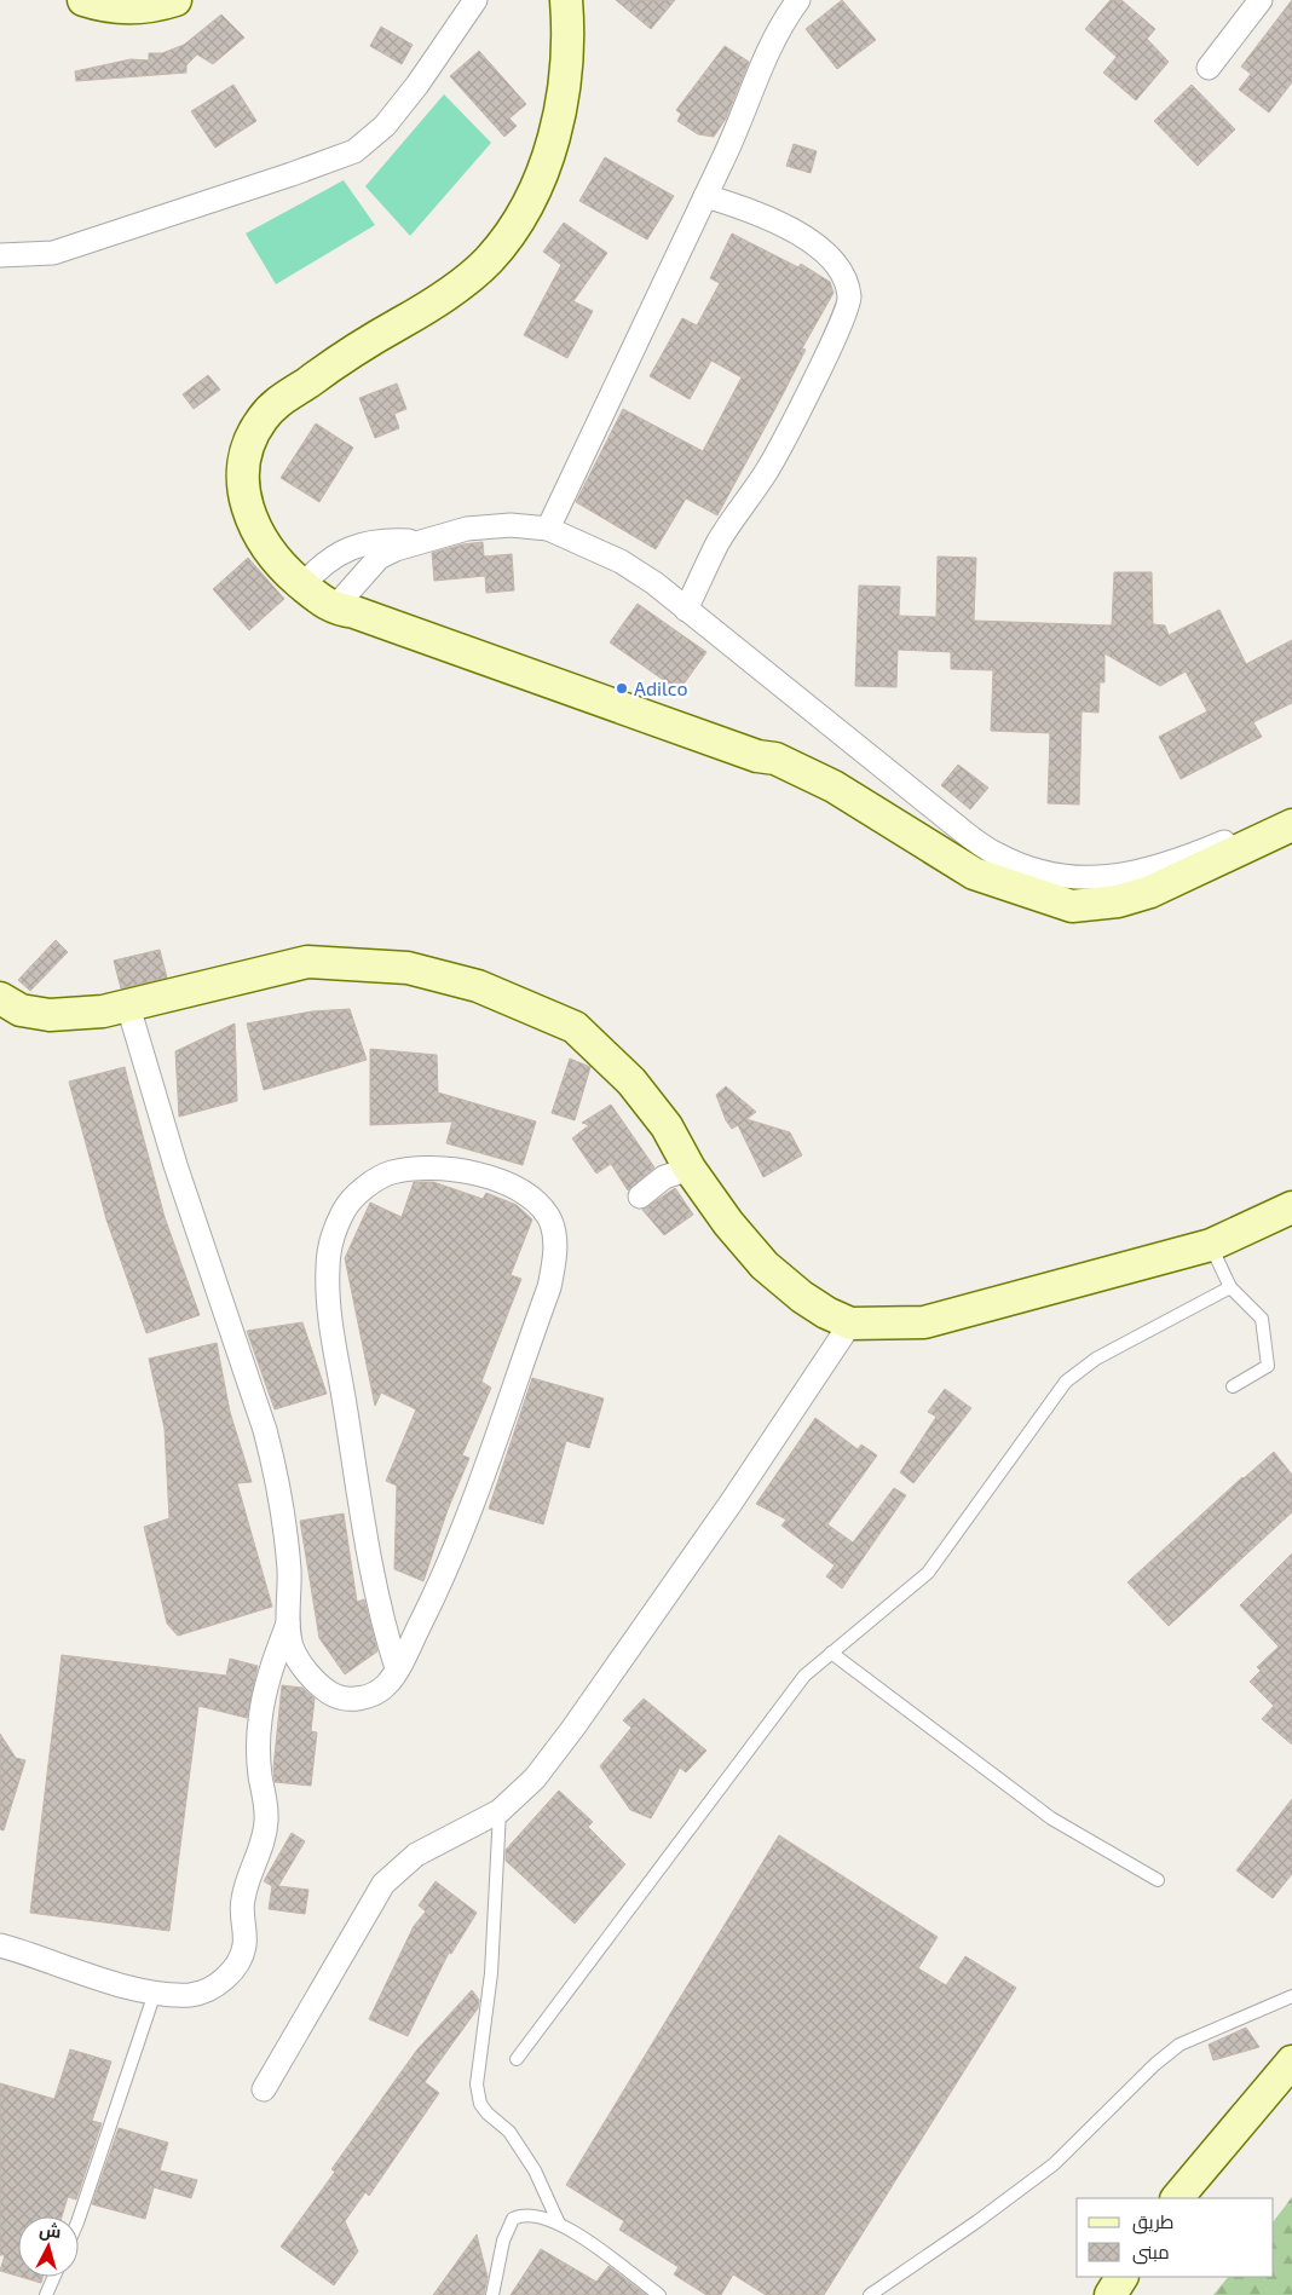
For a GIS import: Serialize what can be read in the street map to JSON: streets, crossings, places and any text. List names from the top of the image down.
{
  "places": ["Adilco"],
  "legend": ["طريق", "مبنى"],
  "north": "top"
}
